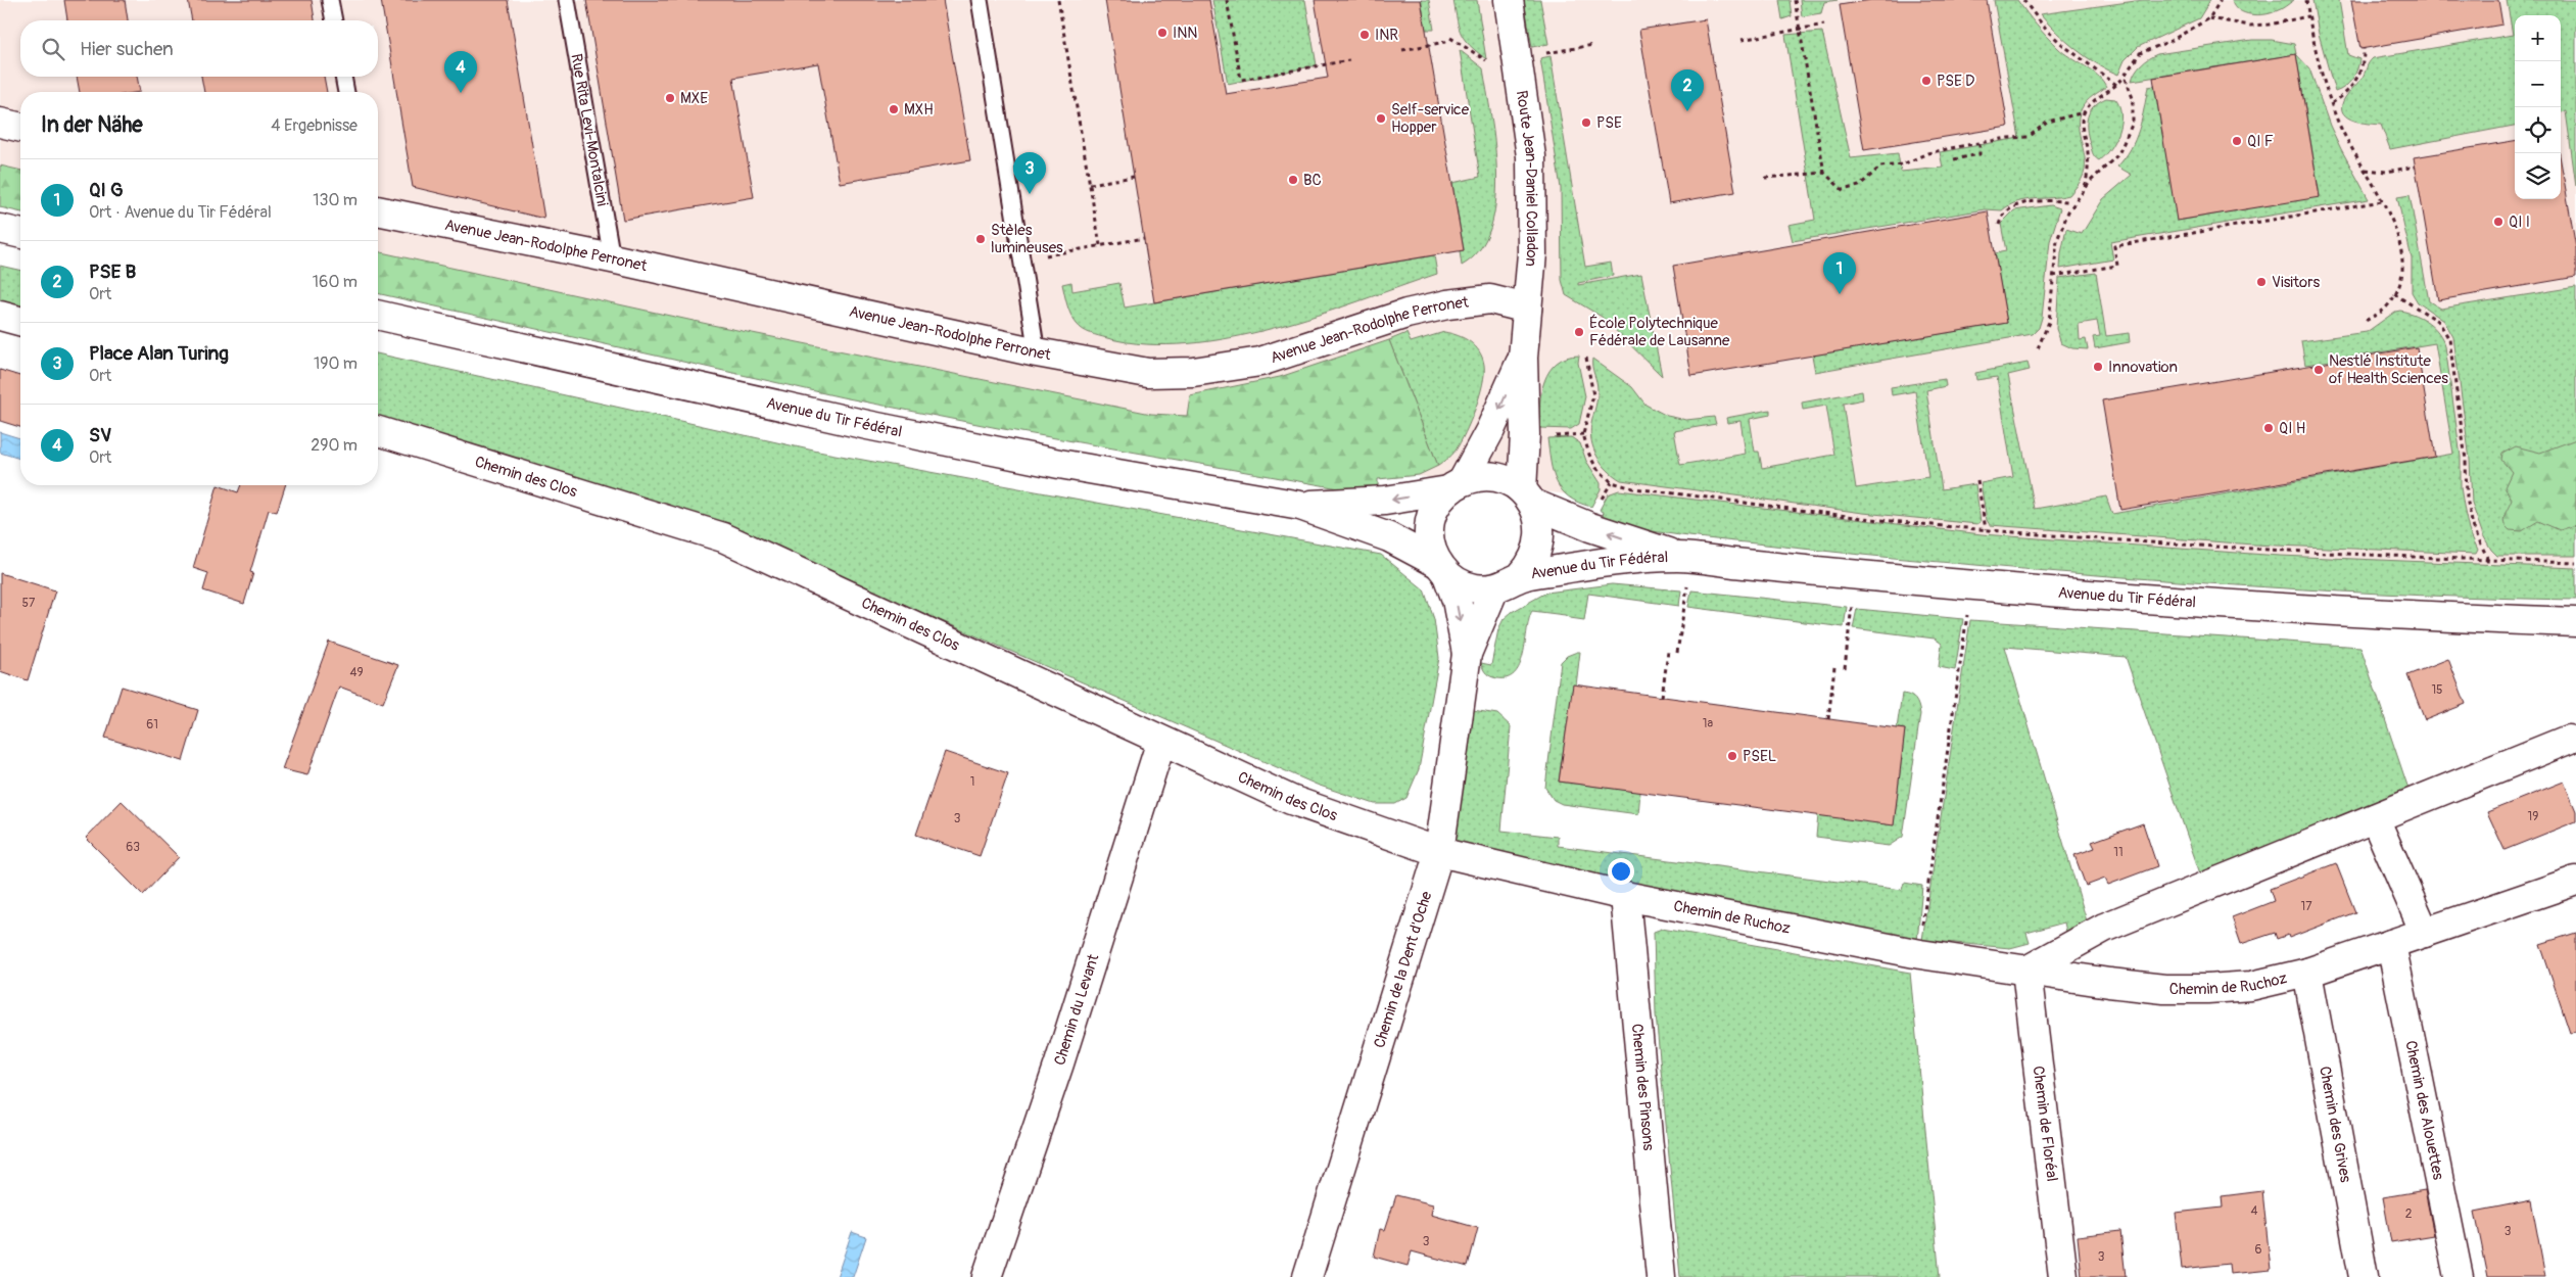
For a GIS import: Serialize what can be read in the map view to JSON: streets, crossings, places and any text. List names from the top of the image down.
{
  "streets": {
    "street": [
      "Route Jean-Daniel Colladon",
      "Avenue Jean-Rodolphe Perronet",
      "Avenue du Tir Fédéral",
      "Chemin des Clos",
      "Chemin de Ruchoz",
      "Chemin de la Dent d'Oche",
      "Chemin du Levant",
      "Chemin des Pinsons",
      "Chemin des Alouettes",
      "Chemin de Floréal",
      "Chemin des Grives"
    ],
    "lane": ["Rue Rita Levi-Montalcini"]
  },
  "crossings": [
    ["Rue Rita Levi-Montalcini", "Avenue Jean-Rodolphe Perronet"],
    ["Route Jean-Daniel Colladon", "Avenue Jean-Rodolphe Perronet"],
    ["Route Jean-Daniel Colladon", "Avenue du Tir Fédéral"],
    ["Route Jean-Daniel Colladon", "Chemin de la Dent d'Oche"],
    ["Avenue du Tir Fédéral", "Chemin de la Dent d'Oche"],
    ["Chemin des Clos", "Chemin de Ruchoz"],
    ["Chemin des Clos", "Chemin de la Dent d'Oche"],
    ["Chemin des Clos", "Chemin du Levant"],
    ["Chemin de Ruchoz", "Chemin de la Dent d'Oche"],
    ["Chemin de Ruchoz", "Chemin des Pinsons"],
    ["Chemin de Ruchoz", "Chemin des Alouettes"],
    ["Chemin de Ruchoz", "Chemin de Floréal"],
    ["Chemin de Ruchoz", "Chemin des Grives"]
  ],
  "places": [
    "INN",
    "INR",
    "PSE D",
    "MXE",
    "MXH",
    "Self-service Hopper",
    "PSE",
    "QI F",
    "BC",
    "QI I",
    "Stèles lumineuses",
    "Visitors",
    "École Polytechnique Fédérale de Lausanne",
    "Innovation",
    "Nestlé Institute of Health Sciences",
    "QI H",
    "PSEL"
  ],
  "house_numbers": [
    "57",
    "49",
    "15",
    "1a",
    "61",
    "1",
    "19",
    "3",
    "63",
    "11",
    "17",
    "4",
    "2",
    "3",
    "3",
    "6",
    "3"
  ],
  "page": {
    "map_buttons": ["+", "−"],
    "search": "Hier suchen",
    "pins": [
      "4",
      "2",
      "3",
      "1"
    ],
    "heading": ["In der Nähe", "4 Ergebnisse"],
    "list": [
      {
        "mark": "1",
        "name": "QI G",
        "note": "Ort · Avenue du Tir Fédéral",
        "value": "130 m"
      },
      {
        "mark": "2",
        "name": "PSE B",
        "note": "Ort",
        "value": "160 m"
      },
      {
        "mark": "3",
        "name": "Place Alan Turing",
        "note": "Ort",
        "value": "190 m"
      },
      {
        "mark": "4",
        "name": "SV",
        "note": "Ort",
        "value": "290 m"
      }
    ]
  }
}
